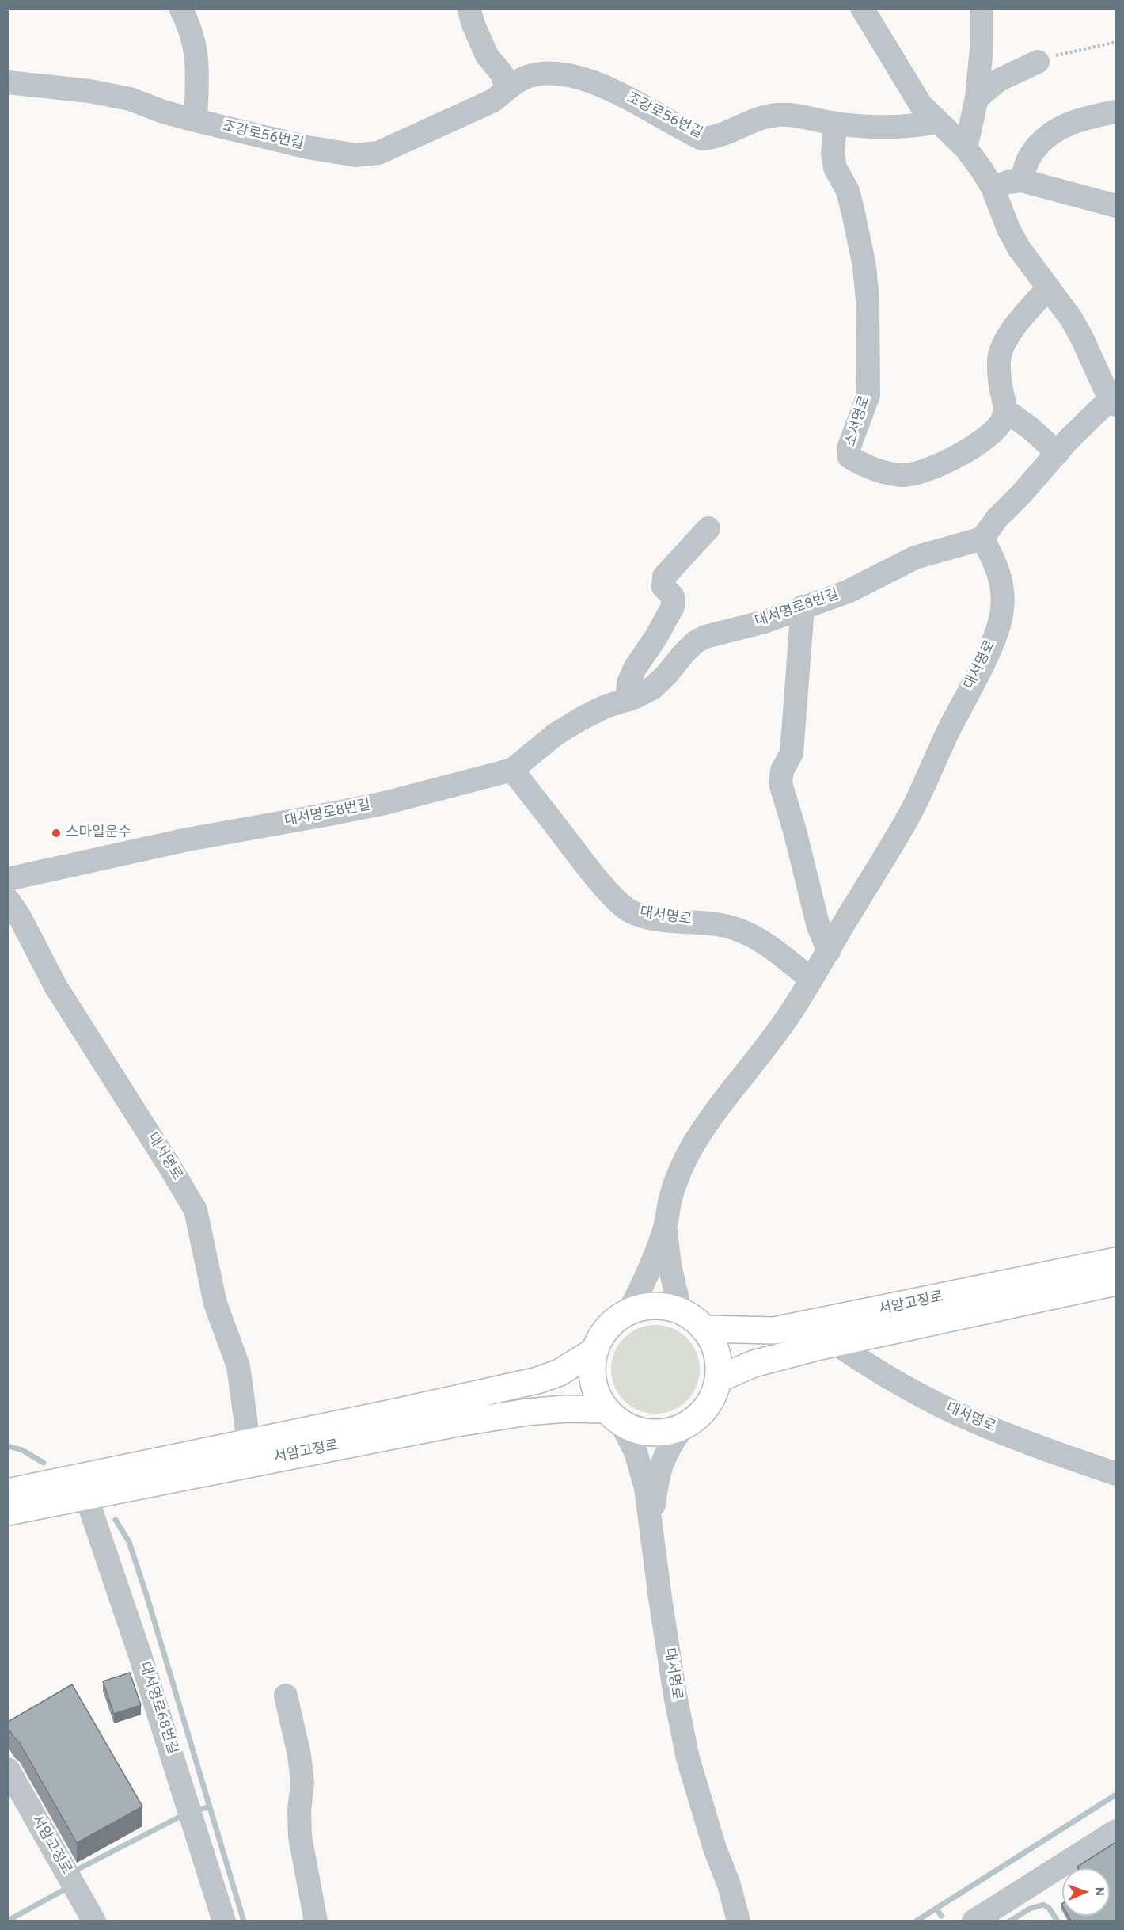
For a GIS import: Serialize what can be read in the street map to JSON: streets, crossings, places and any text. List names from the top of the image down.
{
  "streets": {
    "main road": ["서암고정로"],
    "street": [
      "조강로56번길",
      "소서명로",
      "대서명로8번길",
      "대서명로",
      "대서명로68번길"
    ]
  },
  "crossings": [
    ["조강로56번길", "소서명로"],
    ["대서명로8번길", "대서명로"],
    ["대서명로", "서암고정로"],
    ["서암고정로", "대서명로68번길"]
  ],
  "places": ["스마일운수"],
  "north": "right"
}
